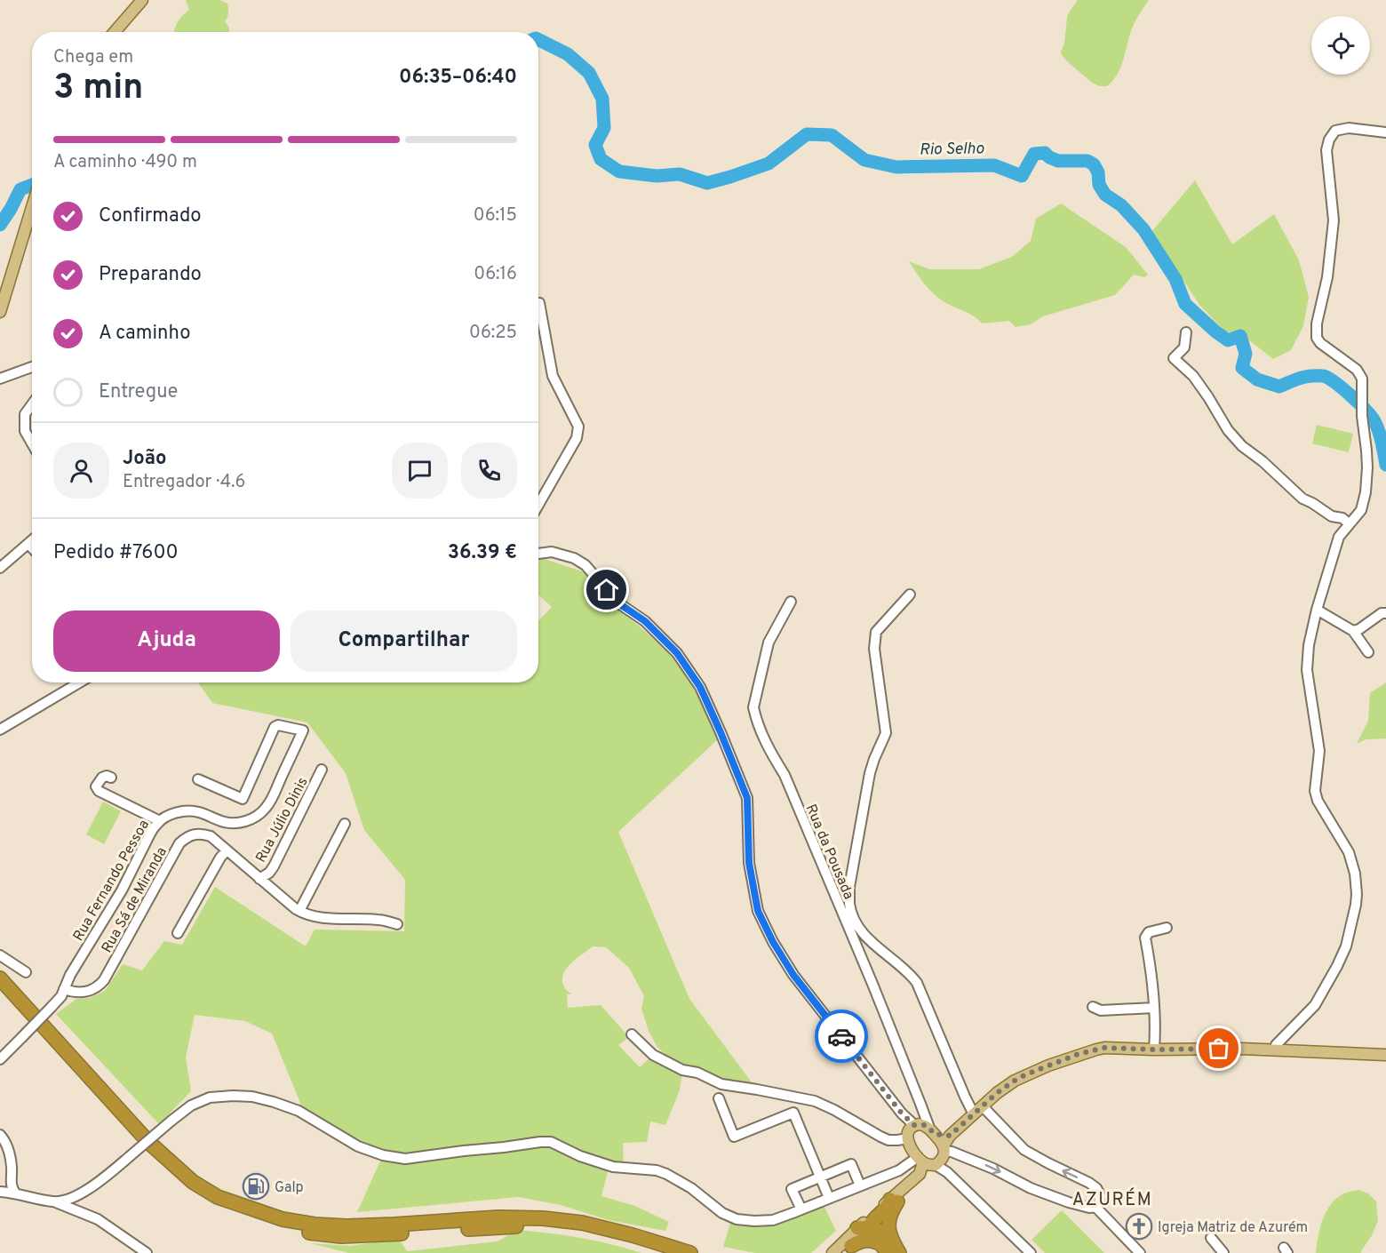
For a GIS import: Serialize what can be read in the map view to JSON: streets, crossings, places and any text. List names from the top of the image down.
{
  "streets": {
    "street": [
      "Rua Júlio Dinis",
      "Rua da Pousada",
      "Rua Fernando Pessoa",
      "Rua Sá de Miranda"
    ]
  },
  "crossings": [
    ["Rua Júlio Dinis", "Rua Sá de Miranda"],
    ["Rua Fernando Pessoa", "Rua Sá de Miranda"]
  ],
  "districts": ["AZURÉM"],
  "water": ["Rio Selho"],
  "places": {
    "fuel station": ["Galp"],
    "church": ["Igreja Matriz de Azurém"]
  },
  "page": {
    "heading": ["3 min", "Chega em", "06:35–06:40"],
    "panel": [
      "João",
      "Entregador · 4.6",
      "Pedido #7600",
      "36.39 €"
    ],
    "bar": "A caminho · 490 m",
    "list": [
      ["Confirmado", "06:15"],
      ["Preparando", "06:16"],
      ["A caminho", "06:25"],
      "Entregue"
    ],
    "buttons": ["Ajuda", "Compartilhar"]
  }
}
